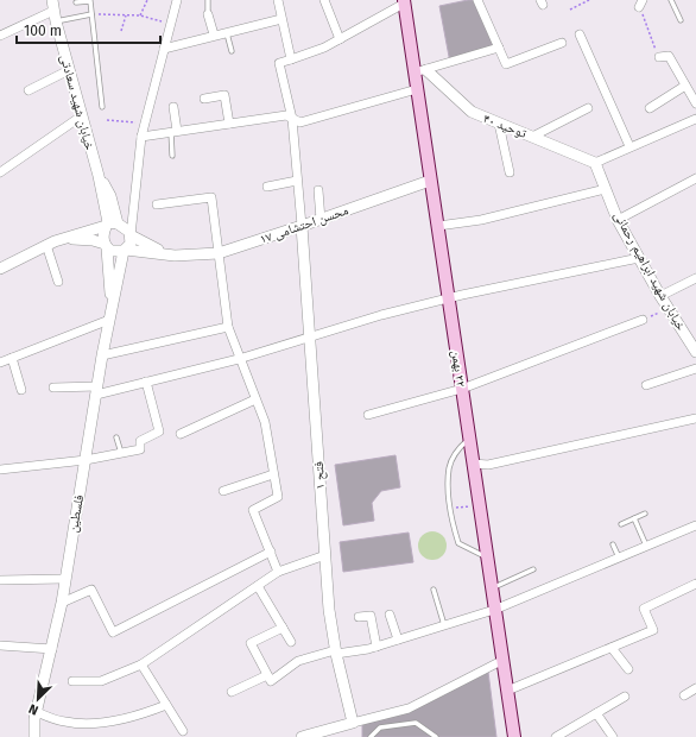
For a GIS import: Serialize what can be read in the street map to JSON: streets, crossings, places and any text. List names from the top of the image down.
{
  "streets": {
    "main road": ["٢٢ بهمن"],
    "street": [
      "خیابان شهید سعادتی",
      "توحید ۴۰",
      "محسن احتشامی ۱۷",
      "خیابان شهید ابراهیم رحمانی",
      "فتح ۱",
      "فلسطین"
    ]
  },
  "crossings": [
    ["خیابان شهید سعادتی", "محسن احتشامی ۱۷"],
    ["توحید ۴۰", "خیابان شهید ابراهیم رحمانی"],
    ["توحید ۴۰", "٢٢ بهمن"],
    ["محسن احتشامی ۱۷", "٢٢ بهمن"],
    ["محسن احتشامی ۱۷", "فتح ۱"]
  ],
  "scale_bar": "100 m",
  "north": "bottom left"
}
